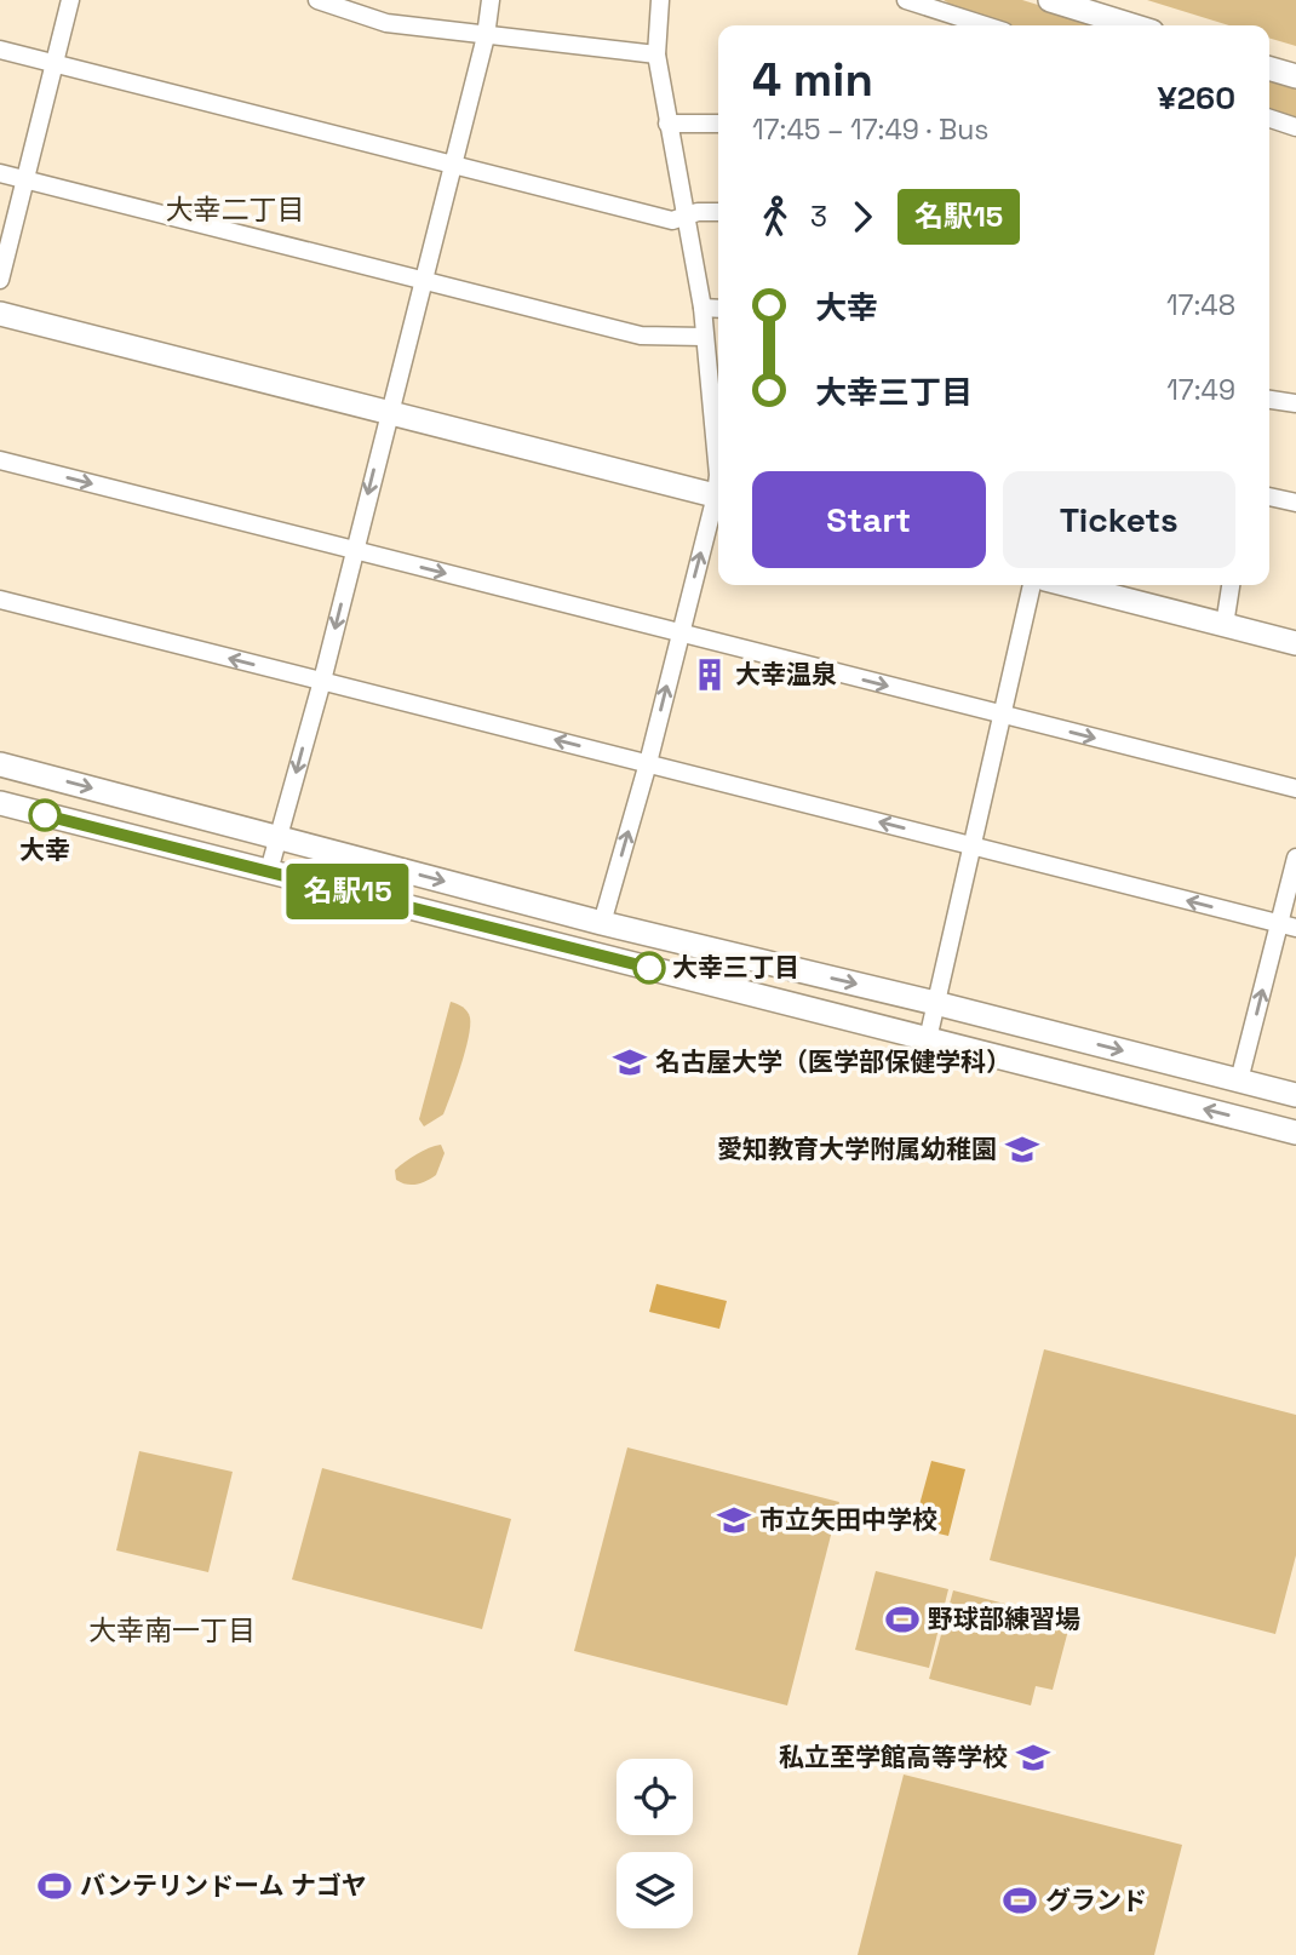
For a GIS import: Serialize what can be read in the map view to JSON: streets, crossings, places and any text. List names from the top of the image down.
{
  "districts": ["大幸二丁目", "大幸南一丁目"],
  "places": {
    "building": ["大幸温泉"],
    "other": ["大幸", "大幸三丁目"],
    "school or university": [
      "名古屋大学（医学部保健学科）",
      "愛知教育大学附属幼稚園",
      "市立矢田中学校",
      "私立至学館高等学校"
    ],
    "sports": ["野球部練習場", "バンテリンドーム ナゴヤ", "グランド"]
  },
  "lines": ["bus line 名駅15"],
  "page": {
    "on_map": "名駅15",
    "heading": ["4 min", "17:45 – 17:49 · Bus", "¥260"],
    "legs": ["3", "名駅15"],
    "list": [
      {
        "name": "大幸",
        "value": "17:48"
      },
      {
        "name": "大幸三丁目",
        "value": "17:49"
      }
    ],
    "buttons": ["Start", "Tickets"]
  }
}
